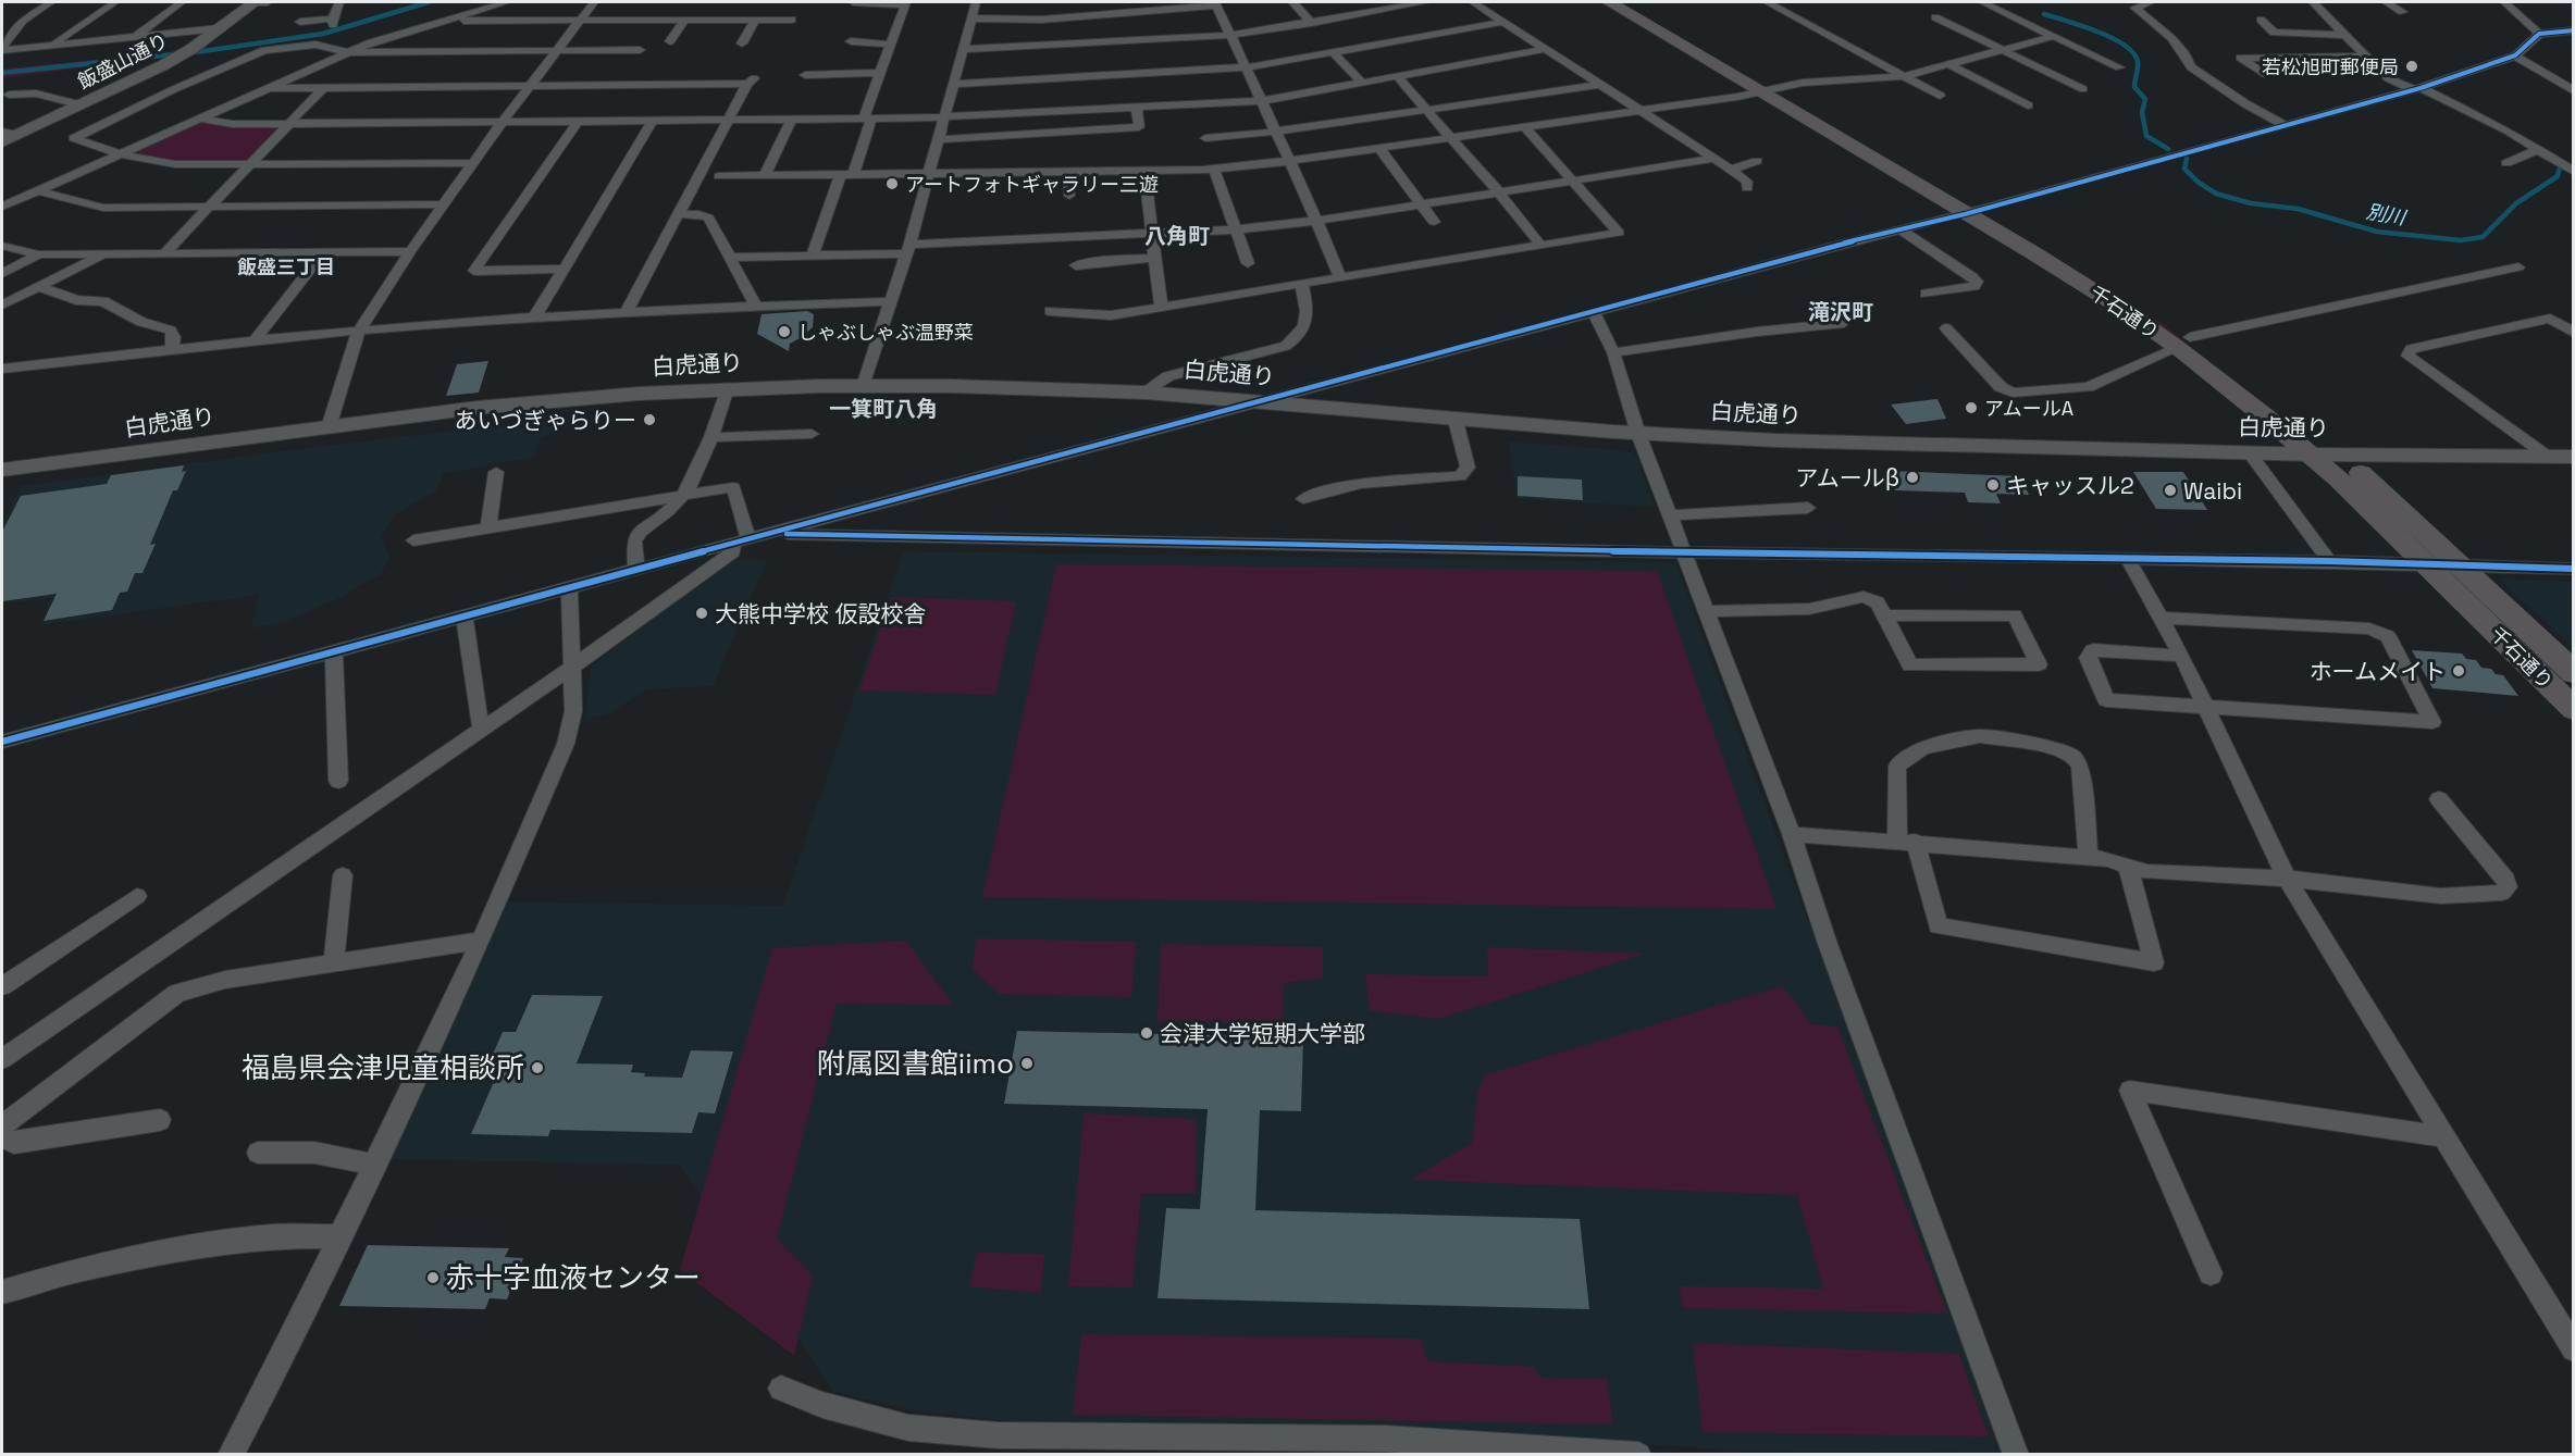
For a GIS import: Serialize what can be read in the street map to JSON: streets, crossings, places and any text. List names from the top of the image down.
{
  "streets": {
    "main road": ["千石通り"],
    "street": ["飯盛山通り", "白虎通り"]
  },
  "crossings": [
    ["千石通り", "白虎通り"]
  ],
  "districts": [
    "八角町",
    "飯盛三丁目",
    "滝沢町",
    "一箕町八角"
  ],
  "water": ["別川"],
  "places": [
    "若松旭町郵便局",
    "アートフォトギャラリー三遊",
    "しゃぶしゃぶ温野菜",
    "アムールA",
    "あいづぎゃらりー",
    "アムールβ",
    "キャッスル2",
    "Waibi",
    "大熊中学校 仮設校舎",
    "ホームメイト",
    "会津大学短期大学部",
    "附属図書館iimo",
    "福島県会津児童相談所",
    "赤十字血液センター"
  ]
}
